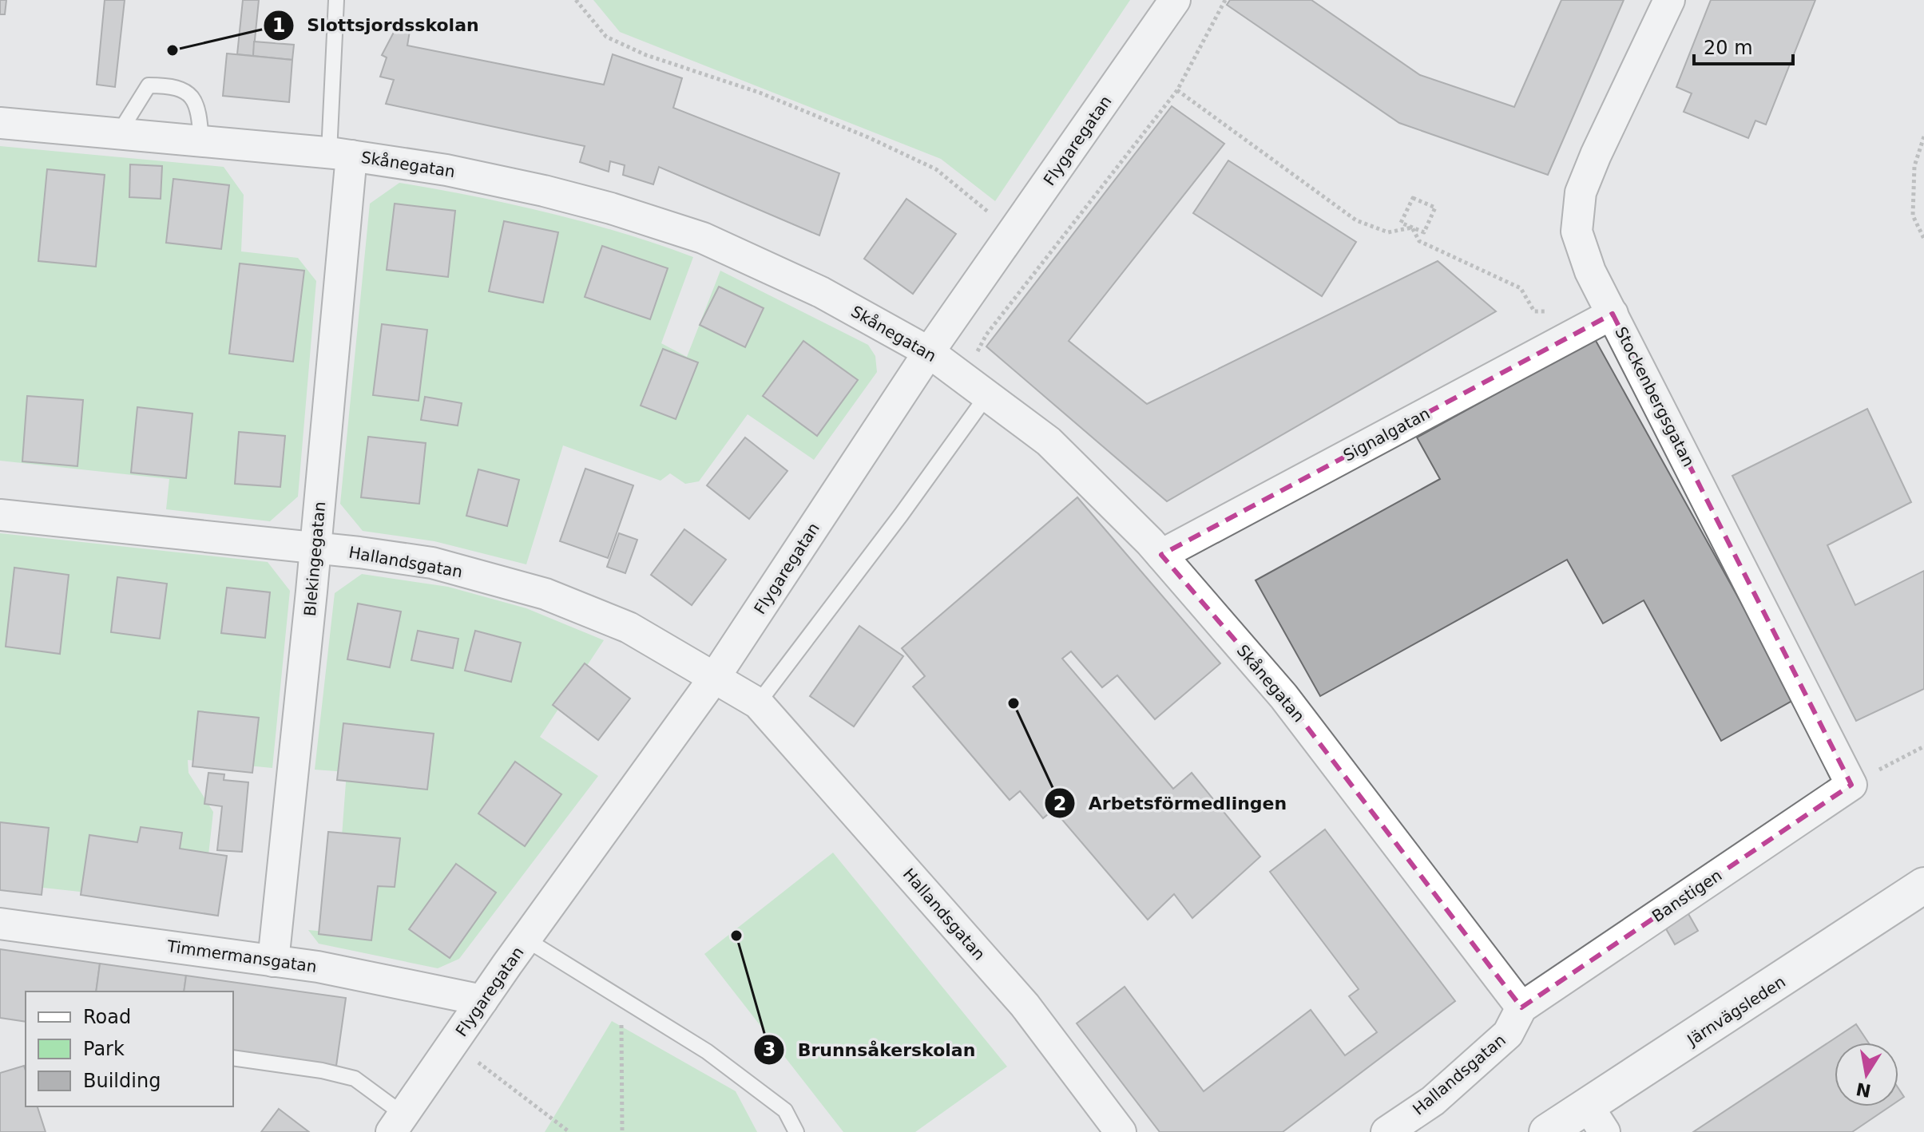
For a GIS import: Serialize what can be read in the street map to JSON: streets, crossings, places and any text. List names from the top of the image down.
{
  "streets": {
    "main road": ["Järnvägsleden"],
    "street": [
      "Flygaregatan",
      "Skånegatan",
      "Stockenbergsgatan",
      "Signalgatan",
      "Blekingegatan",
      "Hallandsgatan",
      "Banstigen",
      "Timmermansgatan"
    ]
  },
  "crossings": [
    ["Flygaregatan", "Skånegatan"],
    ["Flygaregatan", "Hallandsgatan"],
    ["Flygaregatan", "Timmermansgatan"],
    ["Skånegatan", "Signalgatan"],
    ["Skånegatan", "Blekingegatan"],
    ["Skånegatan", "Hallandsgatan"],
    ["Skånegatan", "Banstigen"],
    ["Stockenbergsgatan", "Signalgatan"],
    ["Stockenbergsgatan", "Banstigen"],
    ["Blekingegatan", "Hallandsgatan"],
    ["Blekingegatan", "Timmermansgatan"],
    ["Hallandsgatan", "Banstigen"]
  ],
  "places": ["Slottsjordsskolan", "Arbetsförmedlingen", "Brunnsåkerskolan"],
  "legend": ["Road", "Park", "Building"],
  "scale_bar": "20 m",
  "north": "bottom"
}
